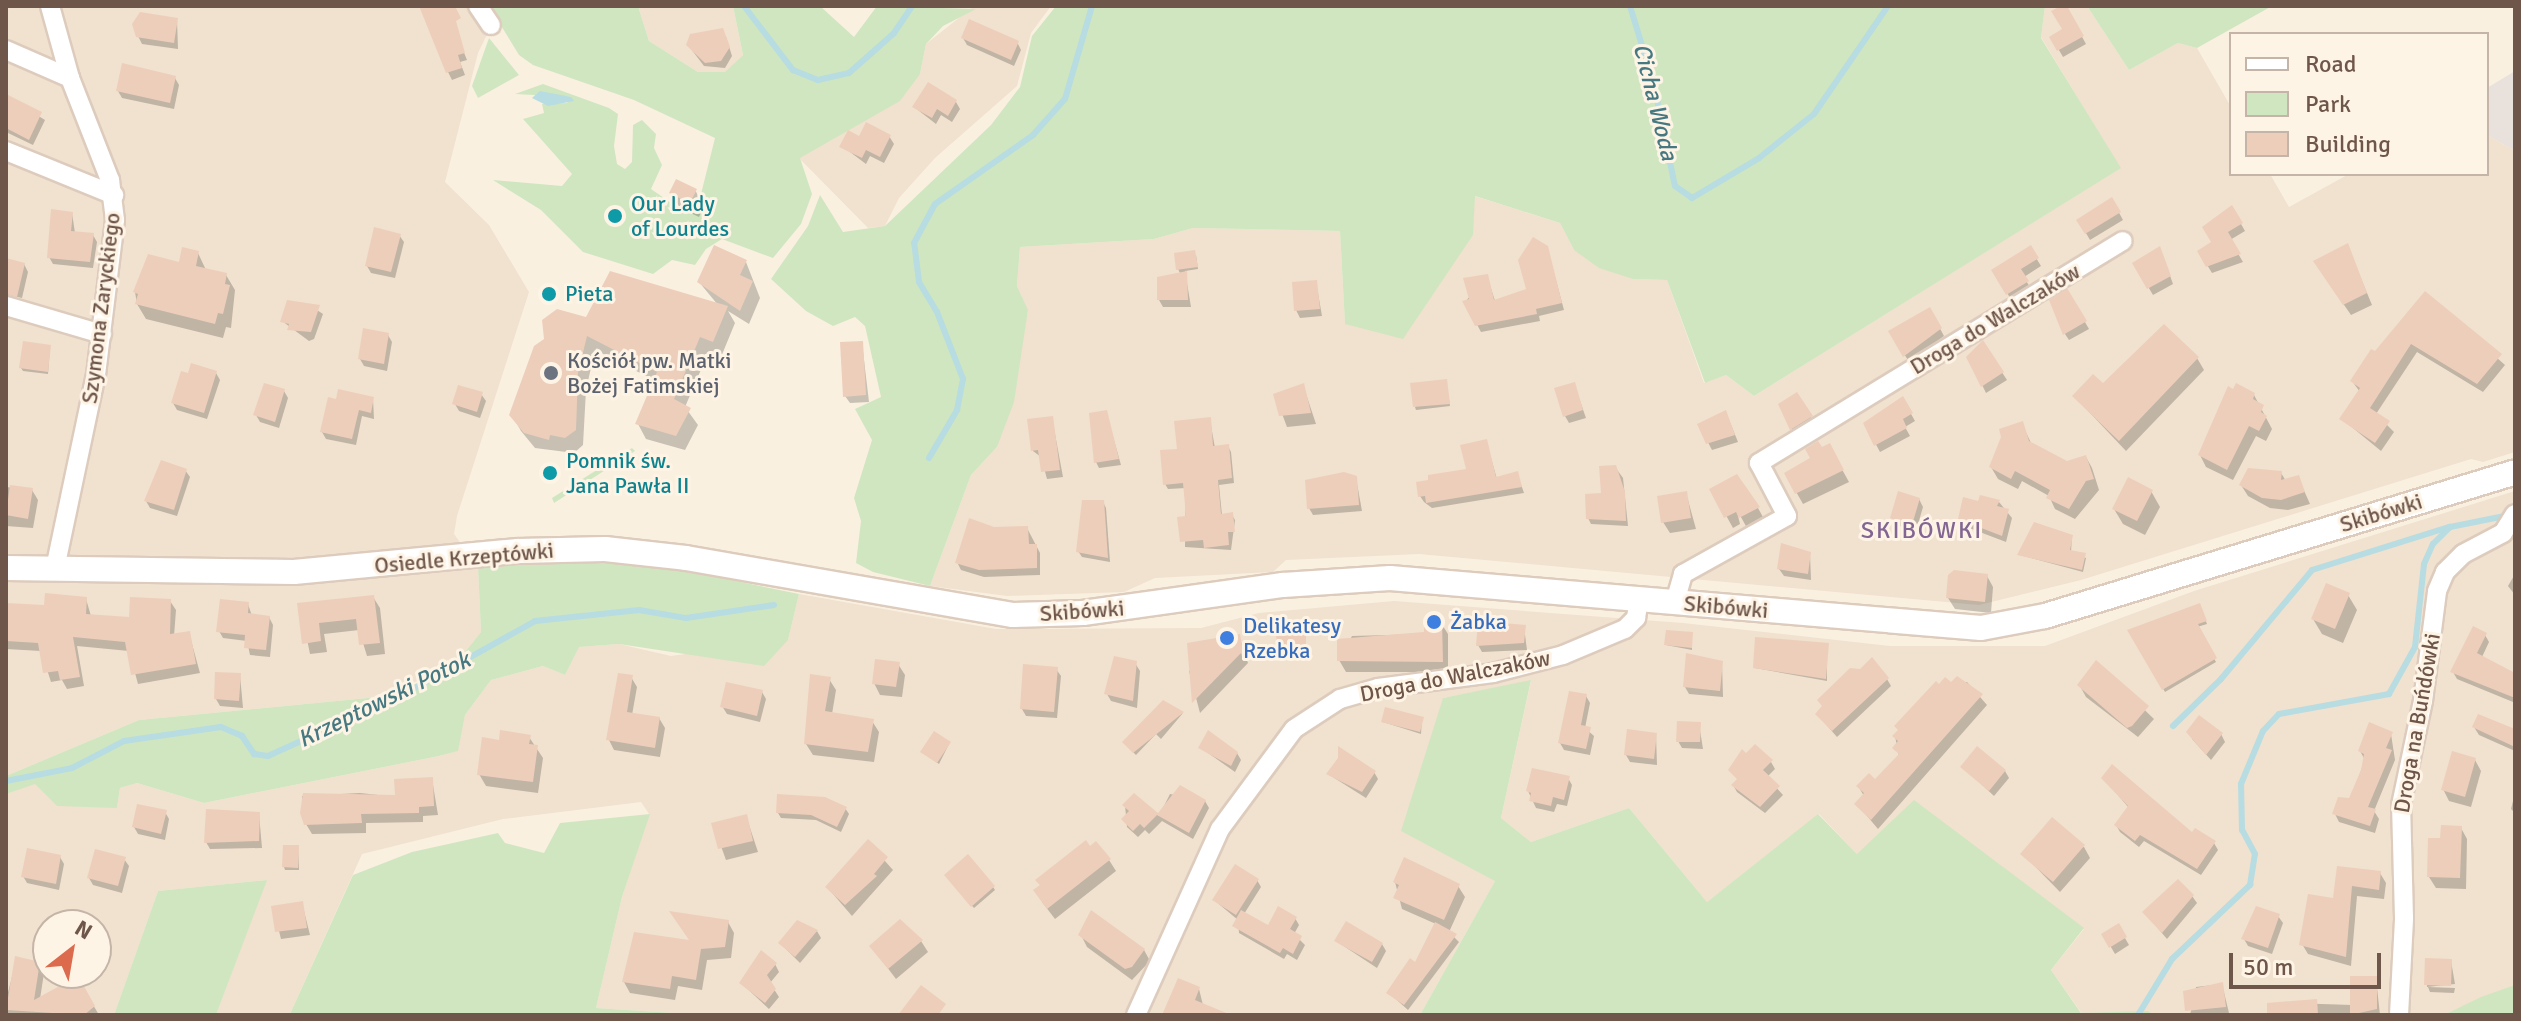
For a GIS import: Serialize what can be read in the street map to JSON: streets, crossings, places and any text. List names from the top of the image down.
{
  "streets": {
    "main road": ["Skibówki", "Osiedle Krzeptówki"],
    "street": ["Szymona Zaryckiego", "Droga do Walczaków", "Droga na Buńdówki"]
  },
  "crossings": [
    ["Szymona Zaryckiego", "Osiedle Krzeptówki"],
    ["Droga do Walczaków", "Skibówki"],
    ["Skibówki", "Osiedle Krzeptówki"]
  ],
  "districts": ["SKIBÓWKI"],
  "water": ["Cicha Woda", "Krzeptowski Potok"],
  "places": [
    "Our Lady of Lourdes",
    "Pieta",
    "Kościół pw. Matki Bożej Fatimskiej",
    "Pomnik św. Jana Pawła II",
    "Żabka",
    "Delikatesy Rzebka"
  ],
  "legend": ["Road", "Park", "Building"],
  "scale_bar": "50 m",
  "north": "top right"
}
